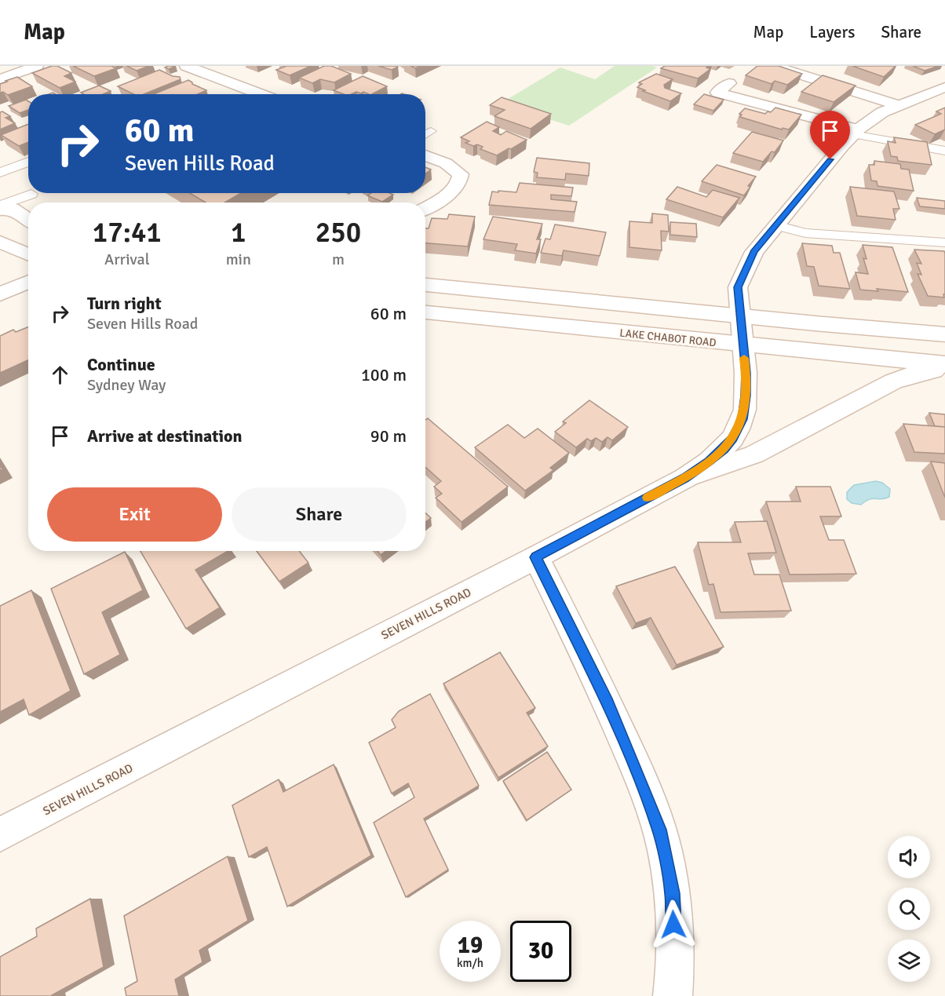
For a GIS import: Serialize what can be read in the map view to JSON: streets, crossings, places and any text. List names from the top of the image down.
{
  "streets": {
    "street": ["LAKE CHABOT ROAD", "SEVEN HILLS ROAD"]
  },
  "crossings": [
    ["LAKE CHABOT ROAD", "SEVEN HILLS ROAD"]
  ],
  "page": {
    "header": "Map",
    "nav": ["Map", "Layers", "Share"],
    "turn": ["60 m", "Seven Hills Road"],
    "eta": [
      "17:41",
      "Arrival",
      "1",
      "min",
      "250",
      "m"
    ],
    "list": [
      {
        "name": "Turn right",
        "note": "Seven Hills Road",
        "value": "60 m"
      },
      {
        "name": "Continue",
        "note": "Sydney Way",
        "value": "100 m"
      },
      {
        "name": "Arrive at destination",
        "value": "90 m"
      }
    ],
    "buttons": ["Exit", "Share"],
    "speed": "19 km/h",
    "limit": "30"
  }
}
